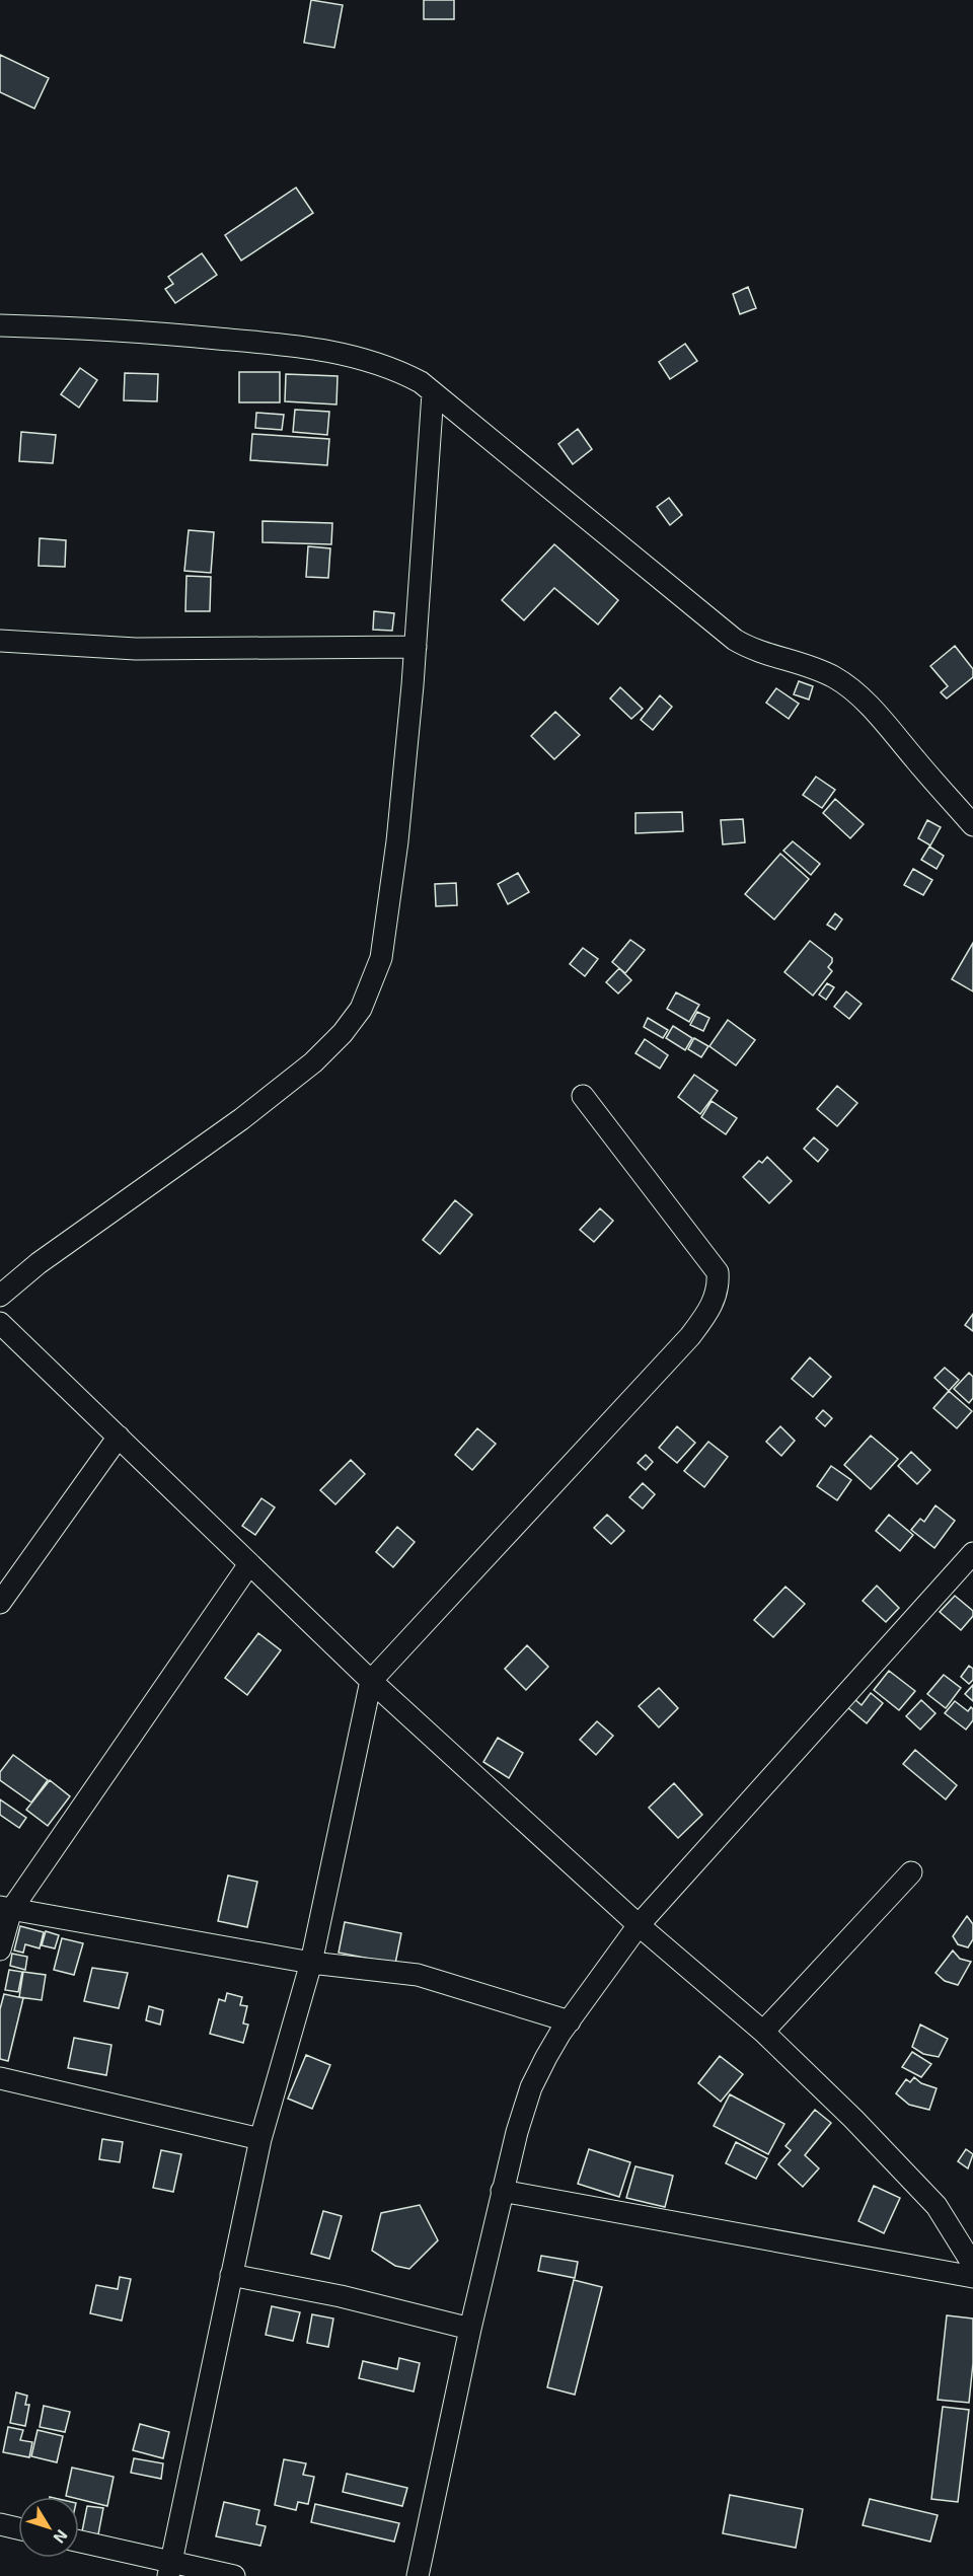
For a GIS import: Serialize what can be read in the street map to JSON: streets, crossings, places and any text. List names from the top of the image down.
{
  "north": "bottom right"
}
